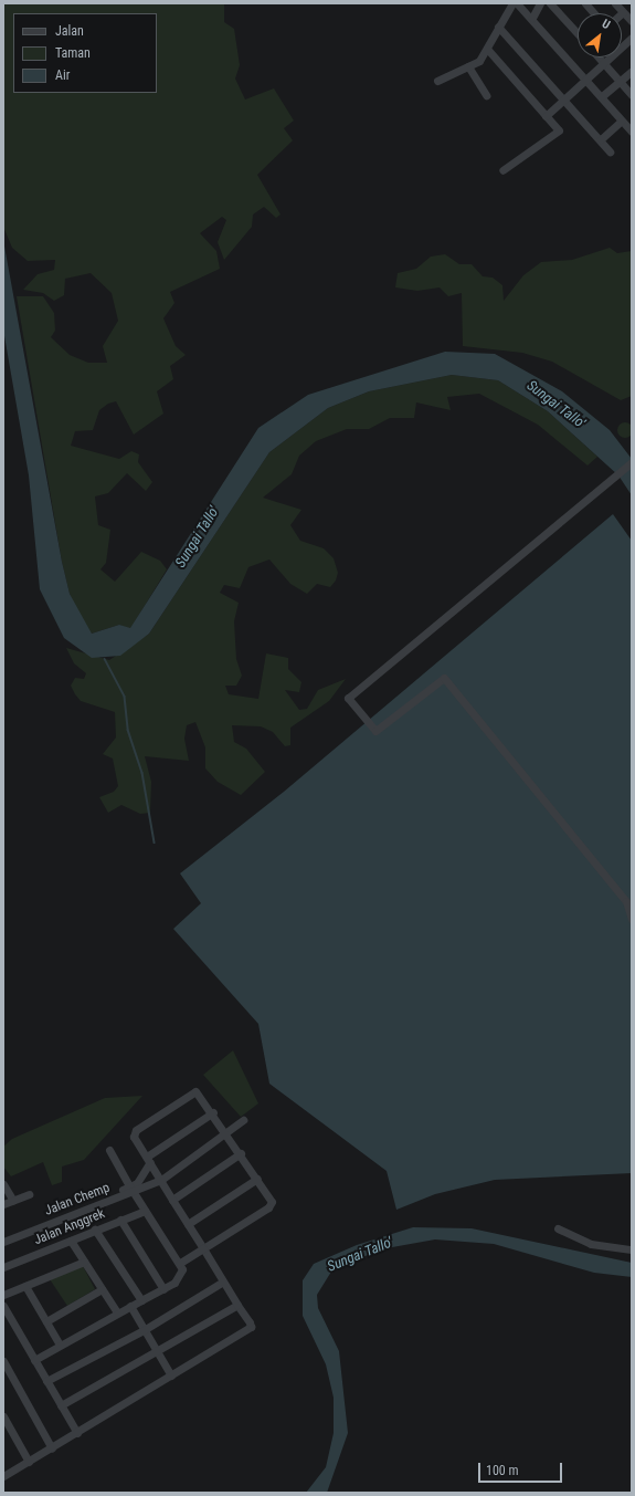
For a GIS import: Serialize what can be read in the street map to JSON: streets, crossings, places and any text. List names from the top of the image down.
{
  "streets": {
    "street": ["Jalan Chemp", "Jalan Anggrek"]
  },
  "water": ["Sungai Tallo'"],
  "legend": ["Jalan", "Taman", "Air"],
  "scale_bar": "100 m",
  "north": "top right"
}
